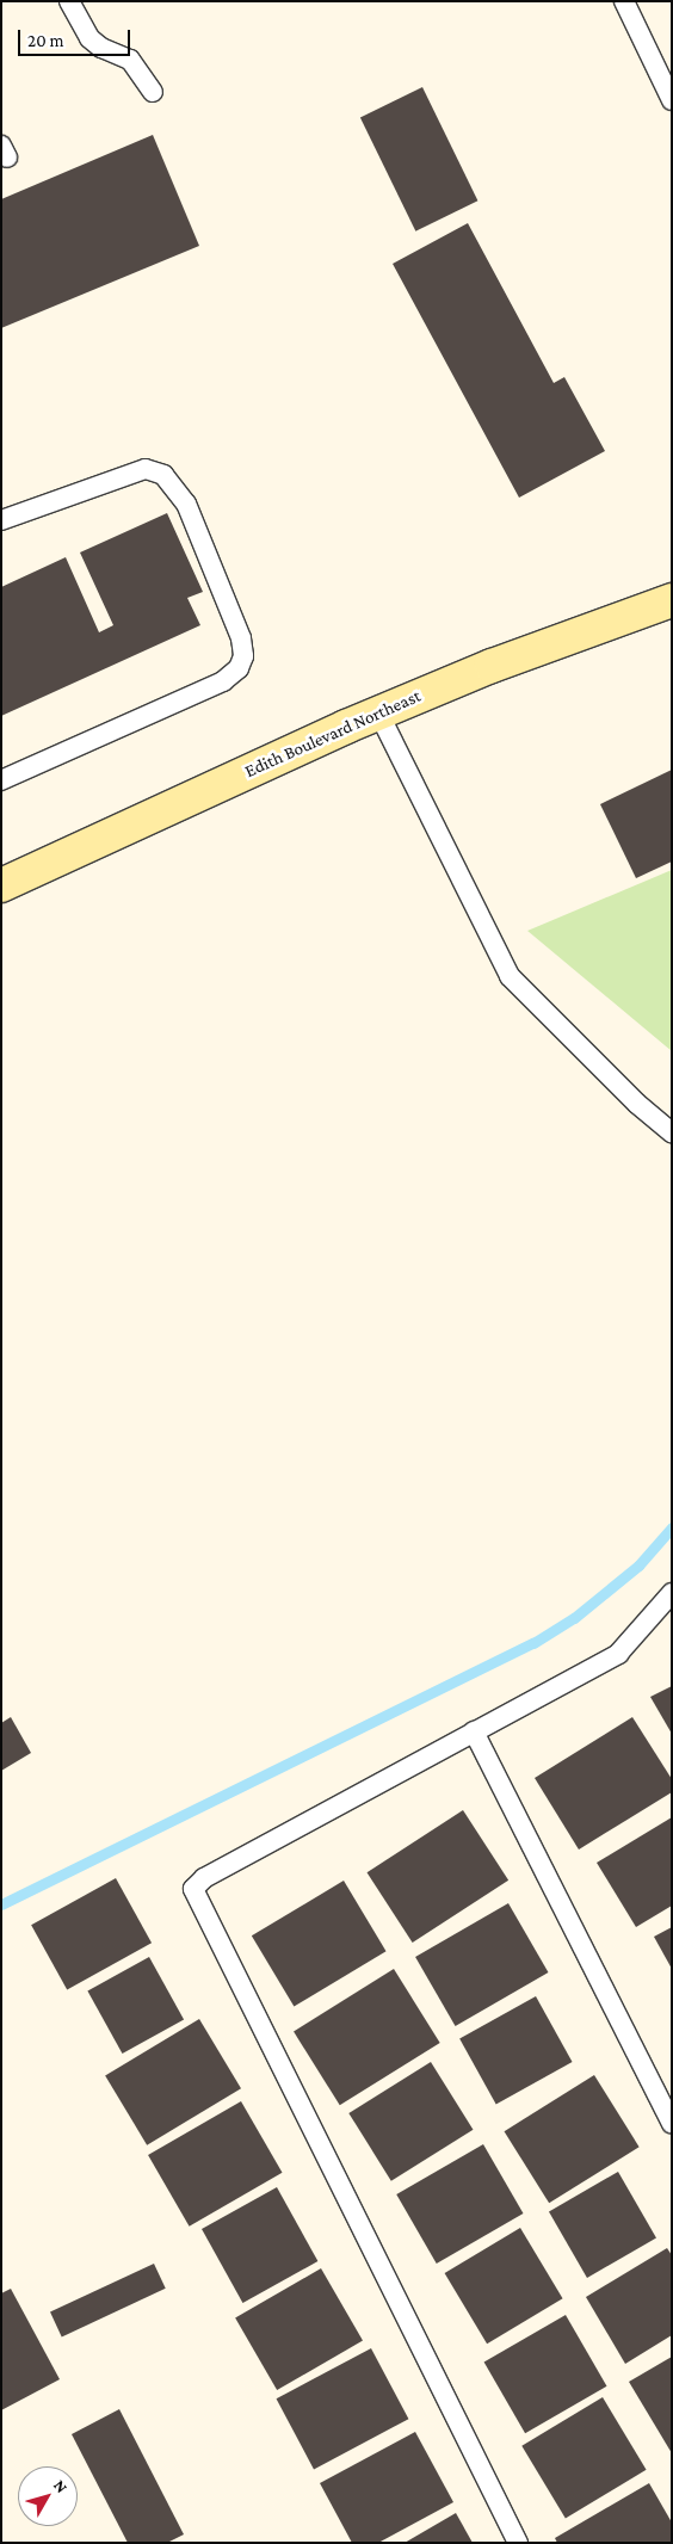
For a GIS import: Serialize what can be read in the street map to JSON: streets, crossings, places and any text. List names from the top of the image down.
{
  "streets": {
    "street": ["Edith Boulevard Northeast"]
  },
  "scale_bar": "20 m",
  "north": "top right"
}
